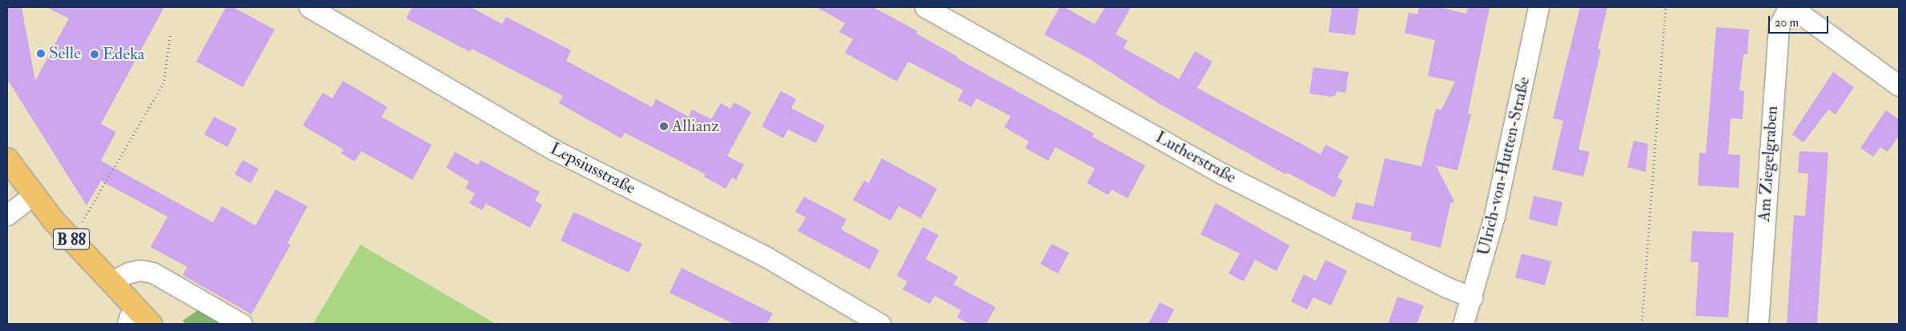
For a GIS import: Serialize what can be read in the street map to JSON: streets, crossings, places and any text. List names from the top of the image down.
{
  "streets": {
    "main road": ["B 88"],
    "street": [
      "Lutherstraße",
      "Am Ziegelgraben",
      "Ulrich-von-Hutten-Straße",
      "Lepsiusstraße"
    ]
  },
  "crossings": [
    ["Lutherstraße", "Ulrich-von-Hutten-Straße"]
  ],
  "places": ["Selle", "Edeka", "Allianz"],
  "scale_bar": "20 m"
}
